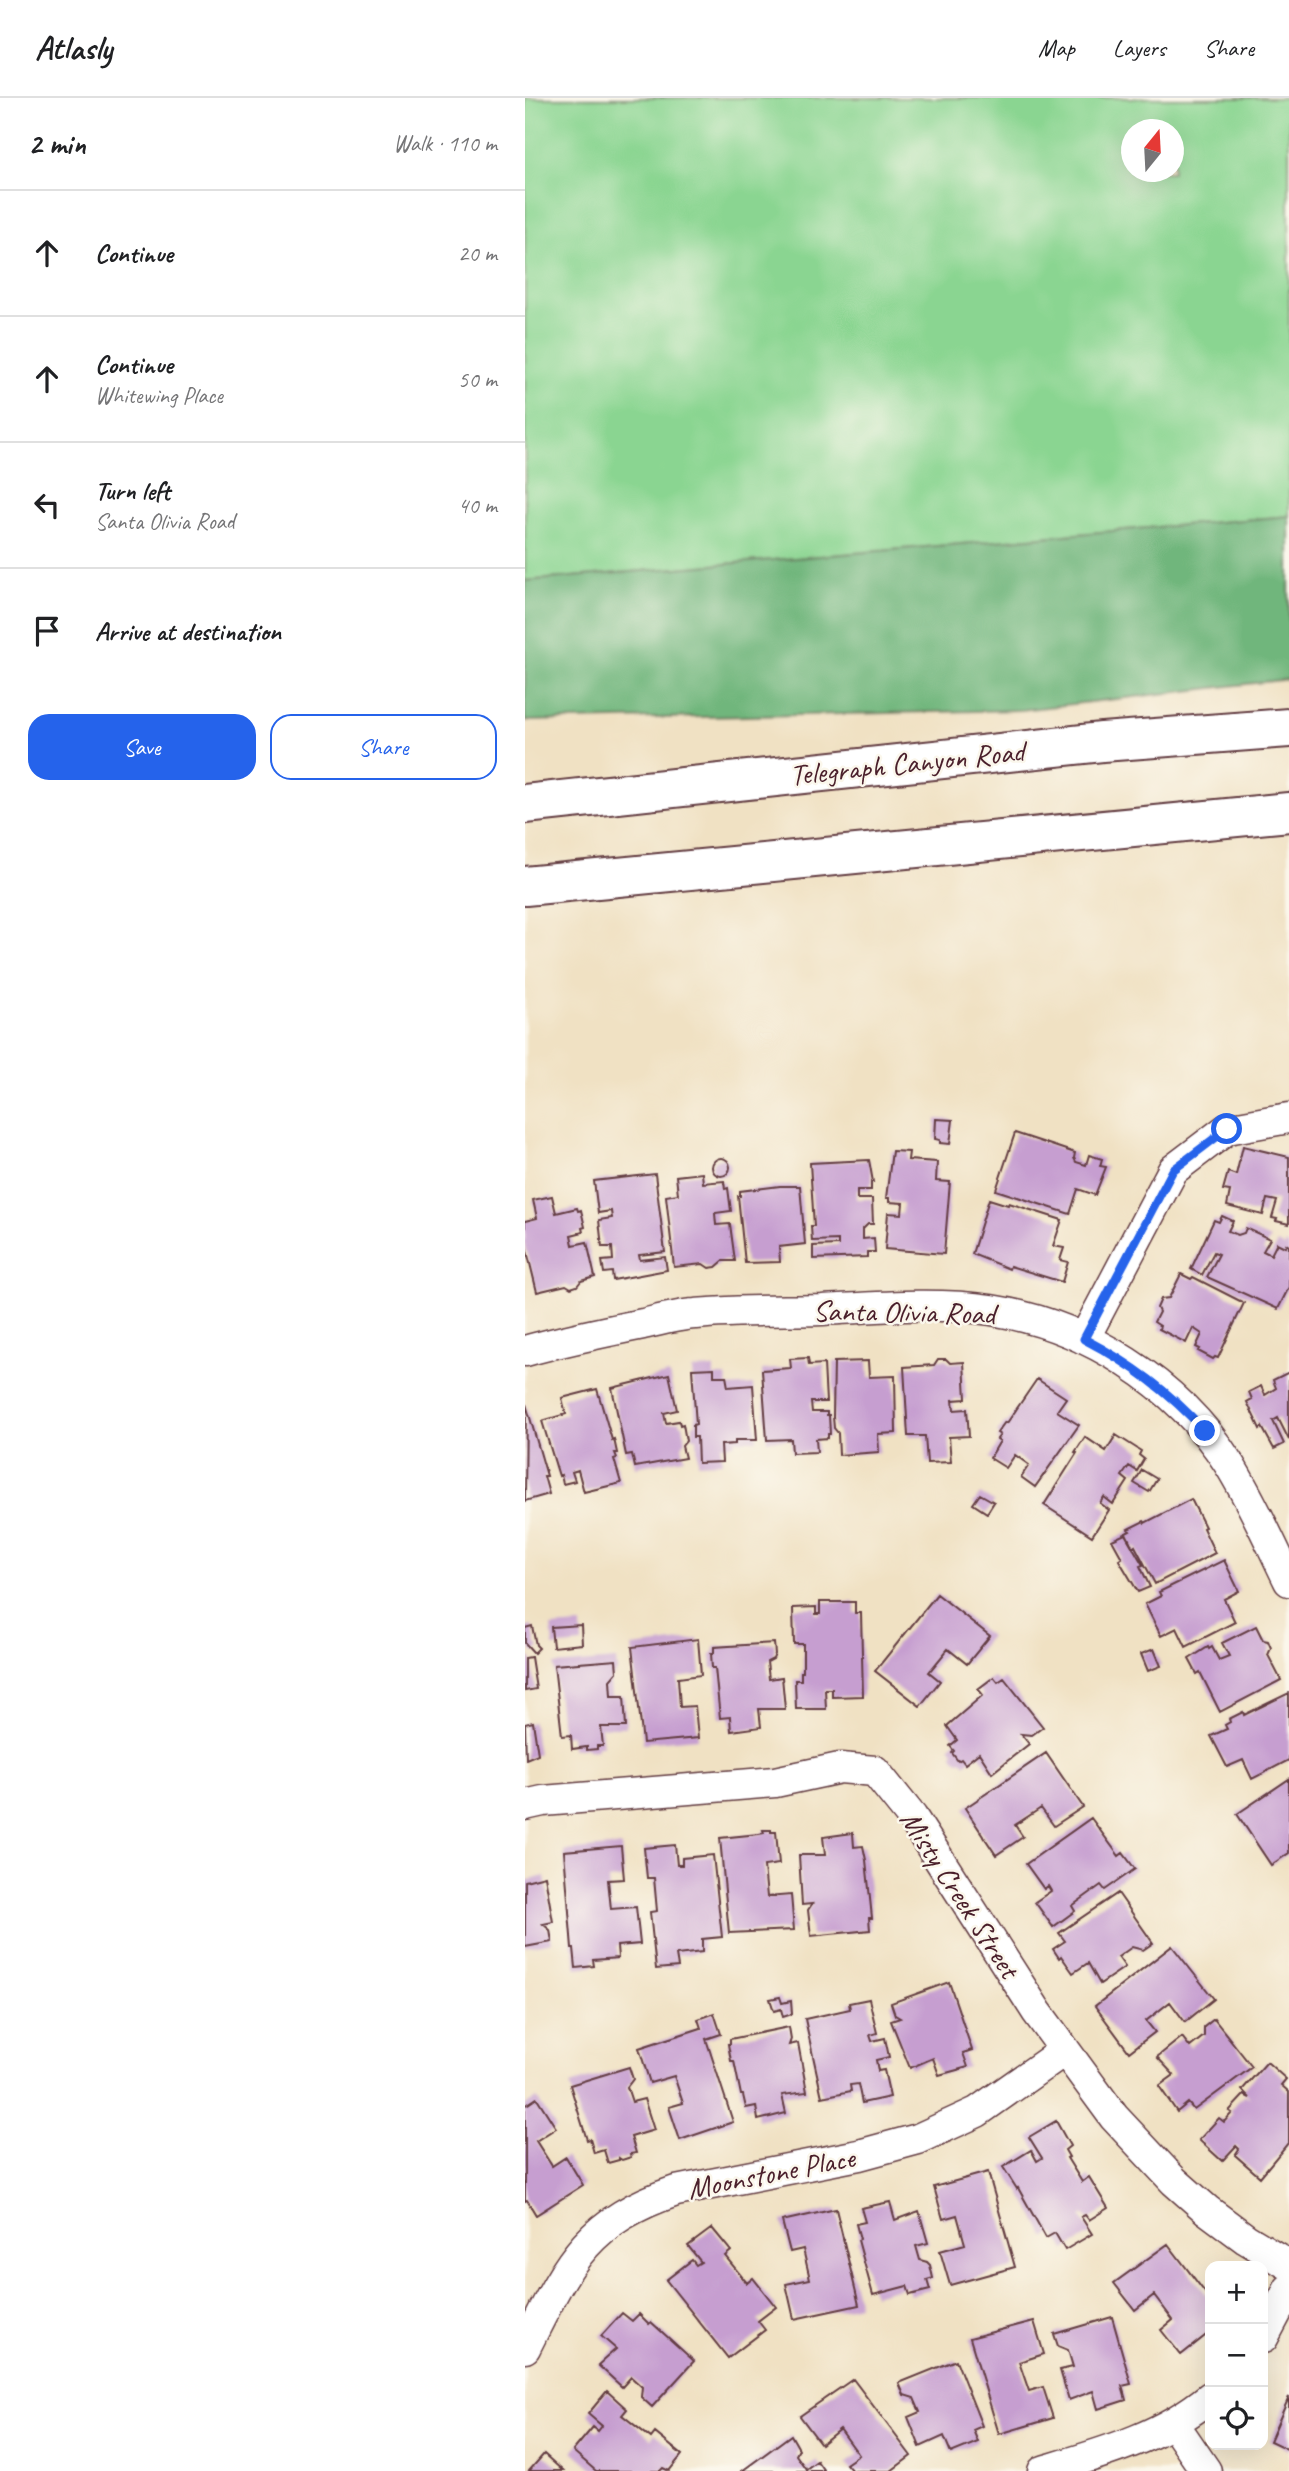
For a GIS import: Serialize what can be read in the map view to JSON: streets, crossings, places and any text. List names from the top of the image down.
{
  "streets": {
    "main road": ["Telegraph Canyon Road"],
    "street": ["Santa Olivia Road", "Misty Creek Street", "Moonstone Place"]
  },
  "crossings": [
    ["Misty Creek Street", "Moonstone Place"]
  ],
  "north": "top",
  "page": {
    "header": "Atlasly",
    "nav": ["Map", "Layers", "Share"],
    "heading": ["2 min", "Walk · 110 m"],
    "list": [
      ["Continue", "20 m"],
      ["Continue", "Whitewing Place", "50 m"],
      ["Turn left", "Santa Olivia Road", "40 m"],
      "Arrive at destination"
    ],
    "buttons": ["Save", "Share"],
    "map_buttons": ["+", "−"]
  }
}
